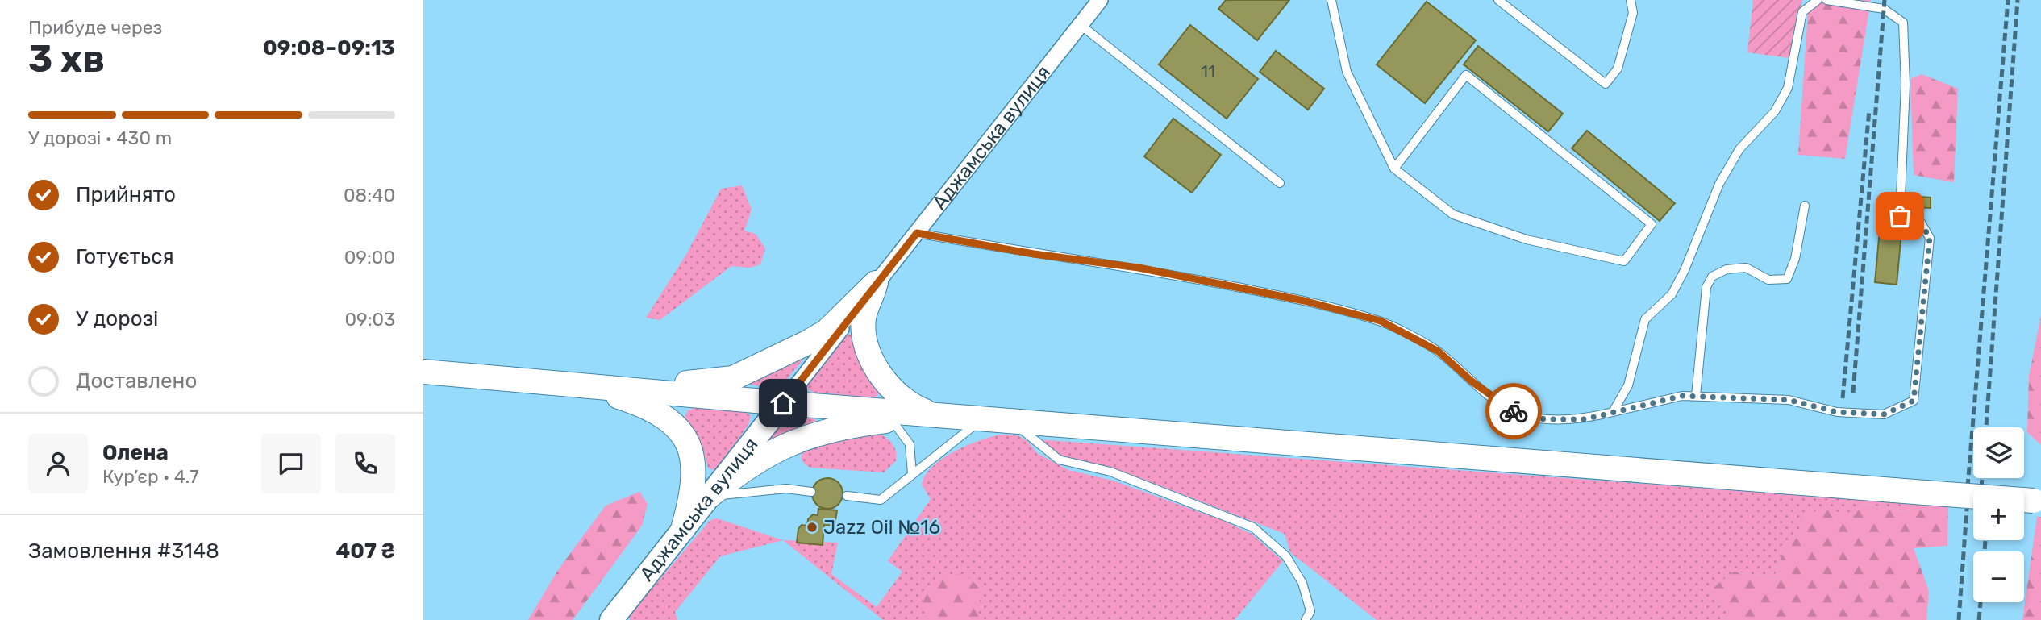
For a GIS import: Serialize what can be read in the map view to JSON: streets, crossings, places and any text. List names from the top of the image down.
{
  "streets": {
    "main road": ["Аджамська вулиця"]
  },
  "places": ["Jazz Oil №16"],
  "house_numbers": ["11"],
  "page": {
    "heading": ["3 хв", "Прибуде через", "09:08–09:13"],
    "panel": [
      "Олена",
      "Кур’єр · 4.7",
      "Замовлення #3148",
      "407 ₴"
    ],
    "bar": "У дорозі · 430 m",
    "list": [
      ["Прийнято", "08:40"],
      ["Готується", "09:00"],
      ["У дорозі", "09:03"],
      "Доставлено"
    ],
    "map_buttons": ["+", "−"]
  }
}
